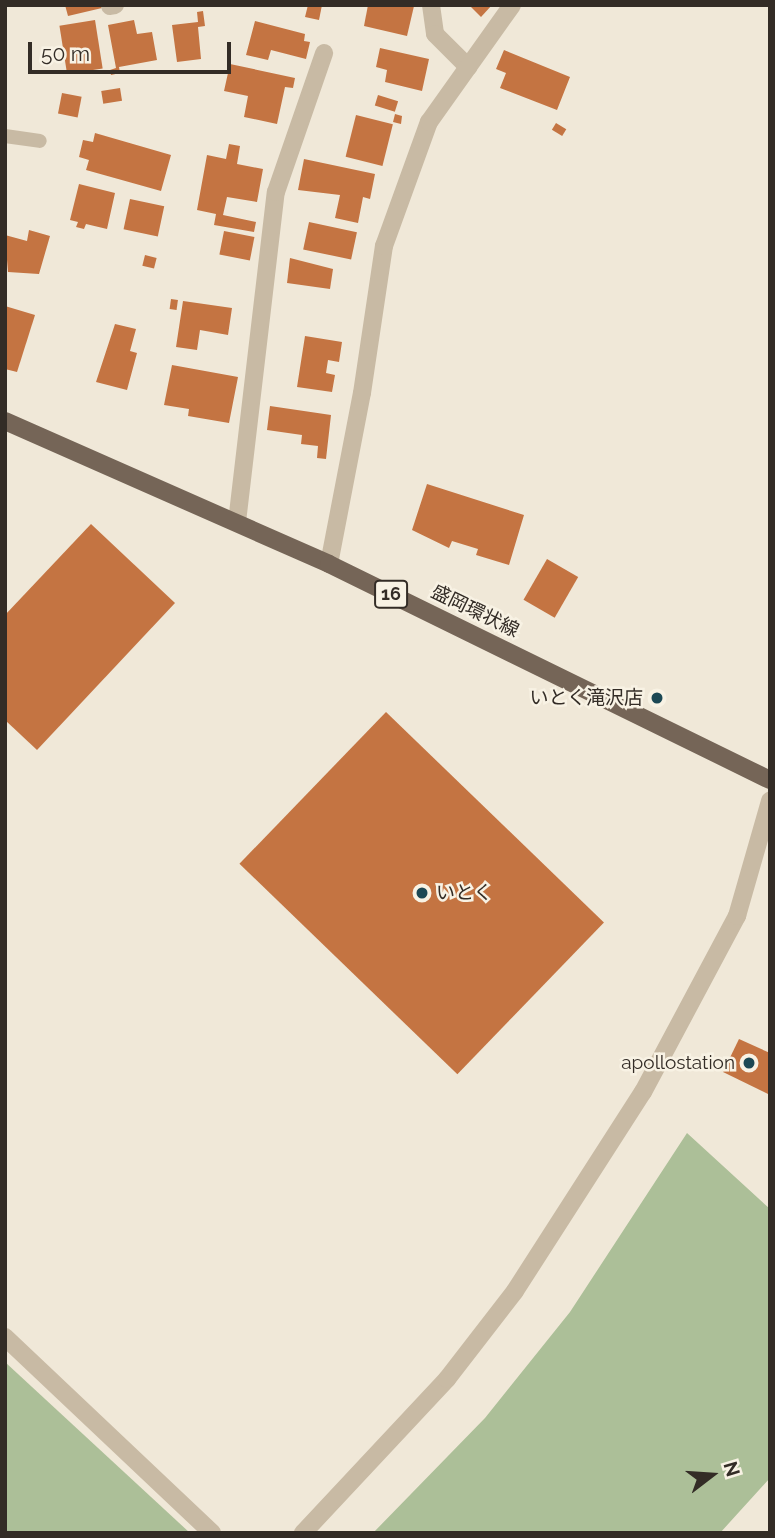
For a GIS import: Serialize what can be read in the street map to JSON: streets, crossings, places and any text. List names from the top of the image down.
{
  "streets": {
    "main road": ["16", "盛岡環状線"]
  },
  "places": ["いとく滝沢店", "いとく", "apollostation"],
  "scale_bar": "50 m",
  "north": "right"
}
